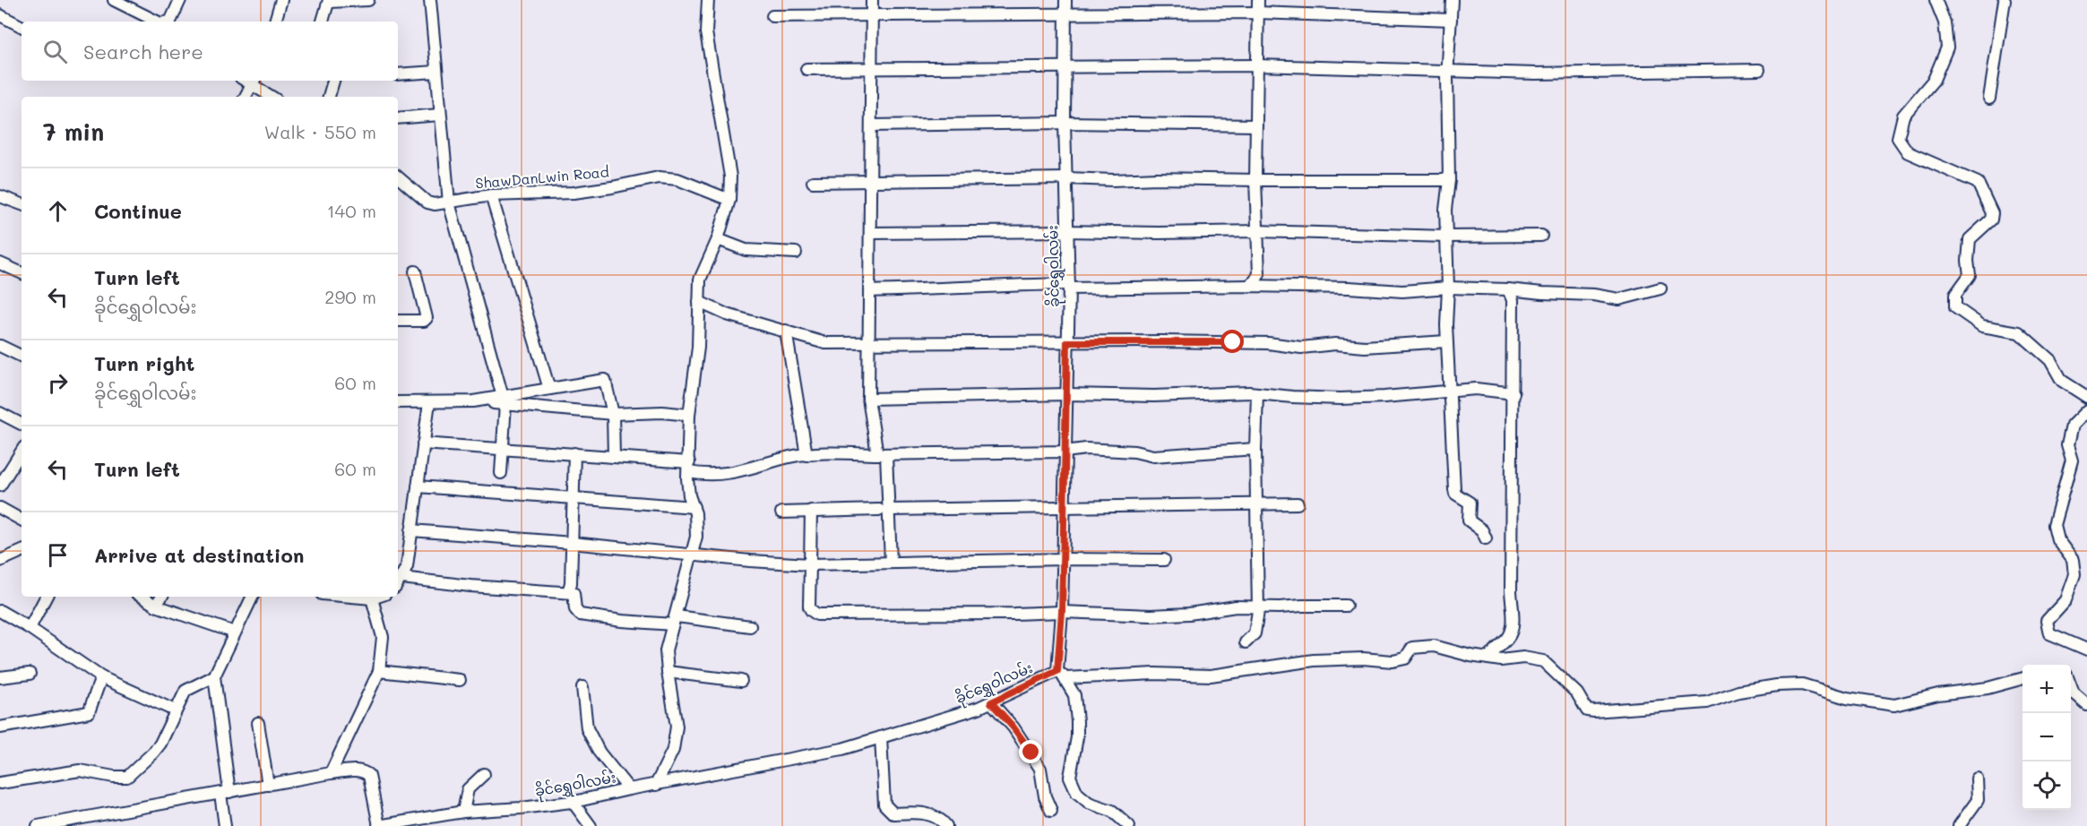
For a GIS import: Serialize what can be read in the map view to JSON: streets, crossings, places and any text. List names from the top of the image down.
{
  "streets": {
    "street": ["ShawDanLwin Road", "ခိုင်ရွှေဝါလမ်း"]
  },
  "page": {
    "search": "Search here",
    "heading": ["7 min", "Walk · 550 m"],
    "list": [
      ["Continue", "140 m"],
      ["Turn left", "ခိုင်ရွှေဝါလမ်း", "290 m"],
      ["Turn right", "ခိုင်ရွှေဝါလမ်း", "60 m"],
      ["Turn left", "60 m"],
      "Arrive at destination"
    ],
    "map_buttons": ["+", "−"]
  }
}
